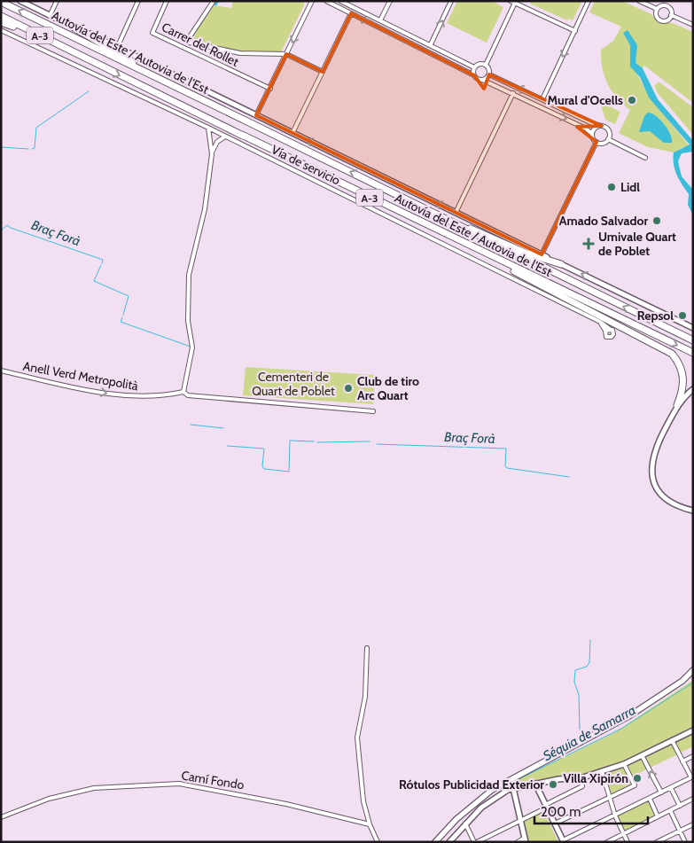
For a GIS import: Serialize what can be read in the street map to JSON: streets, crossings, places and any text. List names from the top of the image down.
{
  "streets": {
    "highway": ["A-3", "Autovía del Este / Autovia de l'Est"],
    "street": [
      "Carrer del Rollet",
      "Vía de servicio",
      "Anell Verd Metropolità",
      "Camí Fondo"
    ]
  },
  "one_way": ["Anell Verd Metropolità"],
  "water": ["Braç Forà", "Séquia de Samarra"],
  "parks": ["Cementeri de Quart de Poblet"],
  "places": {
    "other": [
      "Mural d'Ocells",
      "Lidl",
      "Amado Salvador",
      "Repsol",
      "Club de tiro Arc Quart",
      "Villa Xipirón",
      "Rótulos Publicidad Exterior"
    ],
    "health": ["Umivale Quart de Poblet"]
  },
  "scale_bar": "200 m"
}
